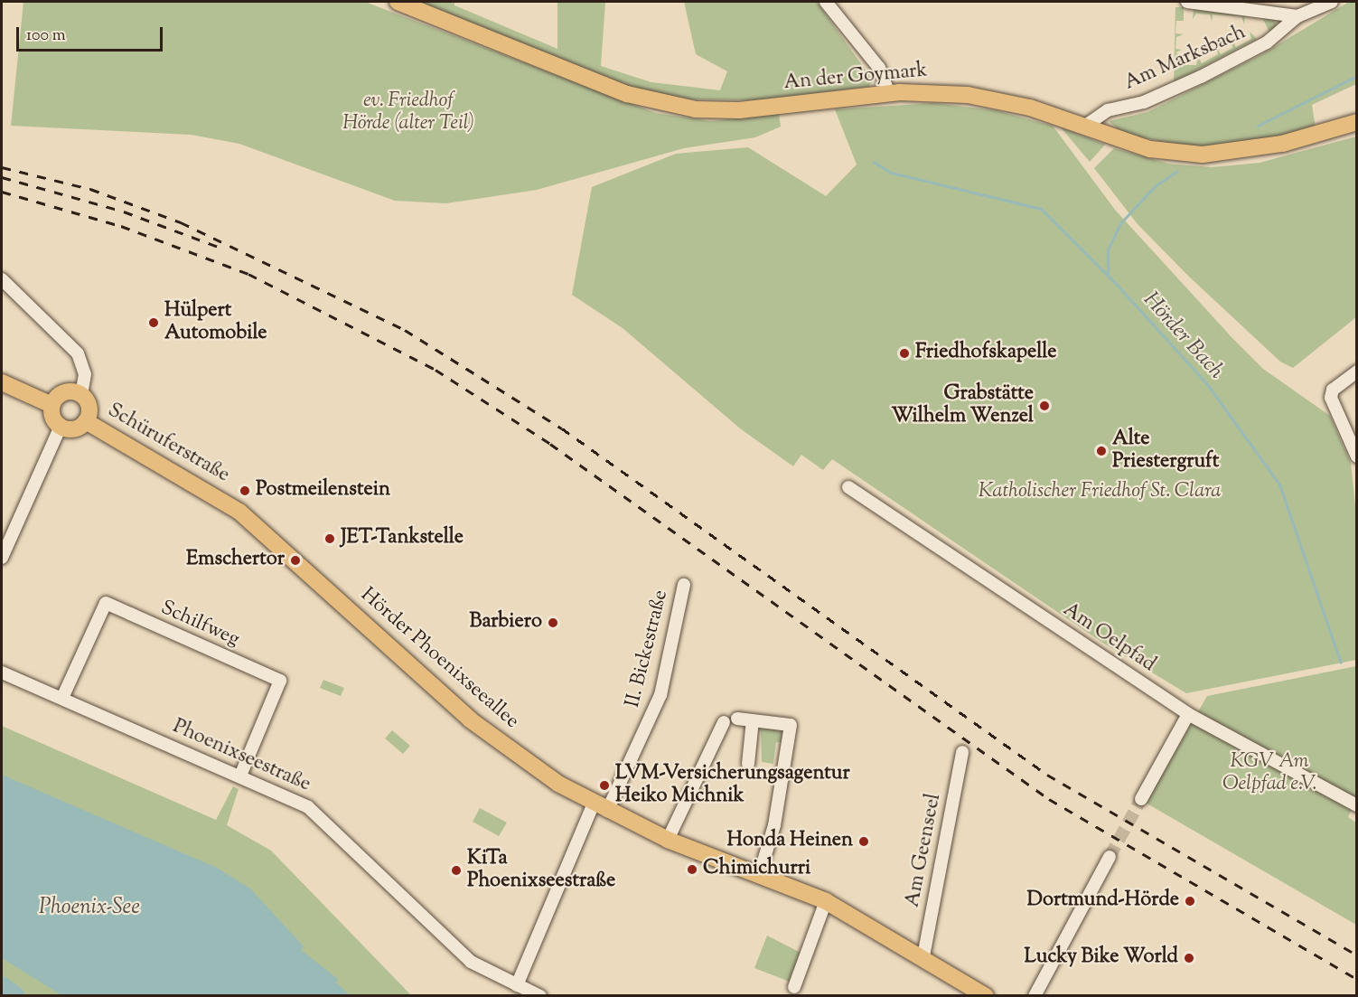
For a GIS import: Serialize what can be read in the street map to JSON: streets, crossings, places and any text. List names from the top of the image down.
{
  "streets": {
    "main road": ["An der Goymark", "Schüruferstraße", "Hörder Phoenixseeallee"],
    "street": [
      "Am Marksbach",
      "Schilfweg",
      "Am Oelpfad",
      "II. Bickestraße",
      "Phoenixseestraße",
      "Am Geenseel"
    ]
  },
  "crossings": [
    ["Am Marksbach", "An der Goymark"],
    ["Schüruferstraße", "Hörder Phoenixseeallee"],
    ["Schilfweg", "Phoenixseestraße"],
    ["II. Bickestraße", "Hörder Phoenixseeallee"],
    ["II. Bickestraße", "Phoenixseestraße"],
    ["Hörder Phoenixseeallee", "Am Geenseel"]
  ],
  "water": ["Hörder Bach", "Phoenix-See"],
  "parks": ["ev. Friedhof Hörde (alter Teil)", "Katholischer Friedhof St. Clara", "KGV Am Oelpfad e.V."],
  "places": [
    "Hülpert Automobile",
    "Friedhofskapelle",
    "Grabstätte Wilhelm Wenzel",
    "Alte Priestergruft",
    "Postmeilenstein",
    "JET-Tankstelle",
    "Emschertor",
    "Barbiero",
    "LVM-Versicherungsagentur Heiko Michnik",
    "Honda Heinen",
    "Chimichurri",
    "KiTa Phoenixseestraße",
    "Dortmund-Hörde",
    "Lucky Bike World"
  ],
  "scale_bar": "100 m"
}
